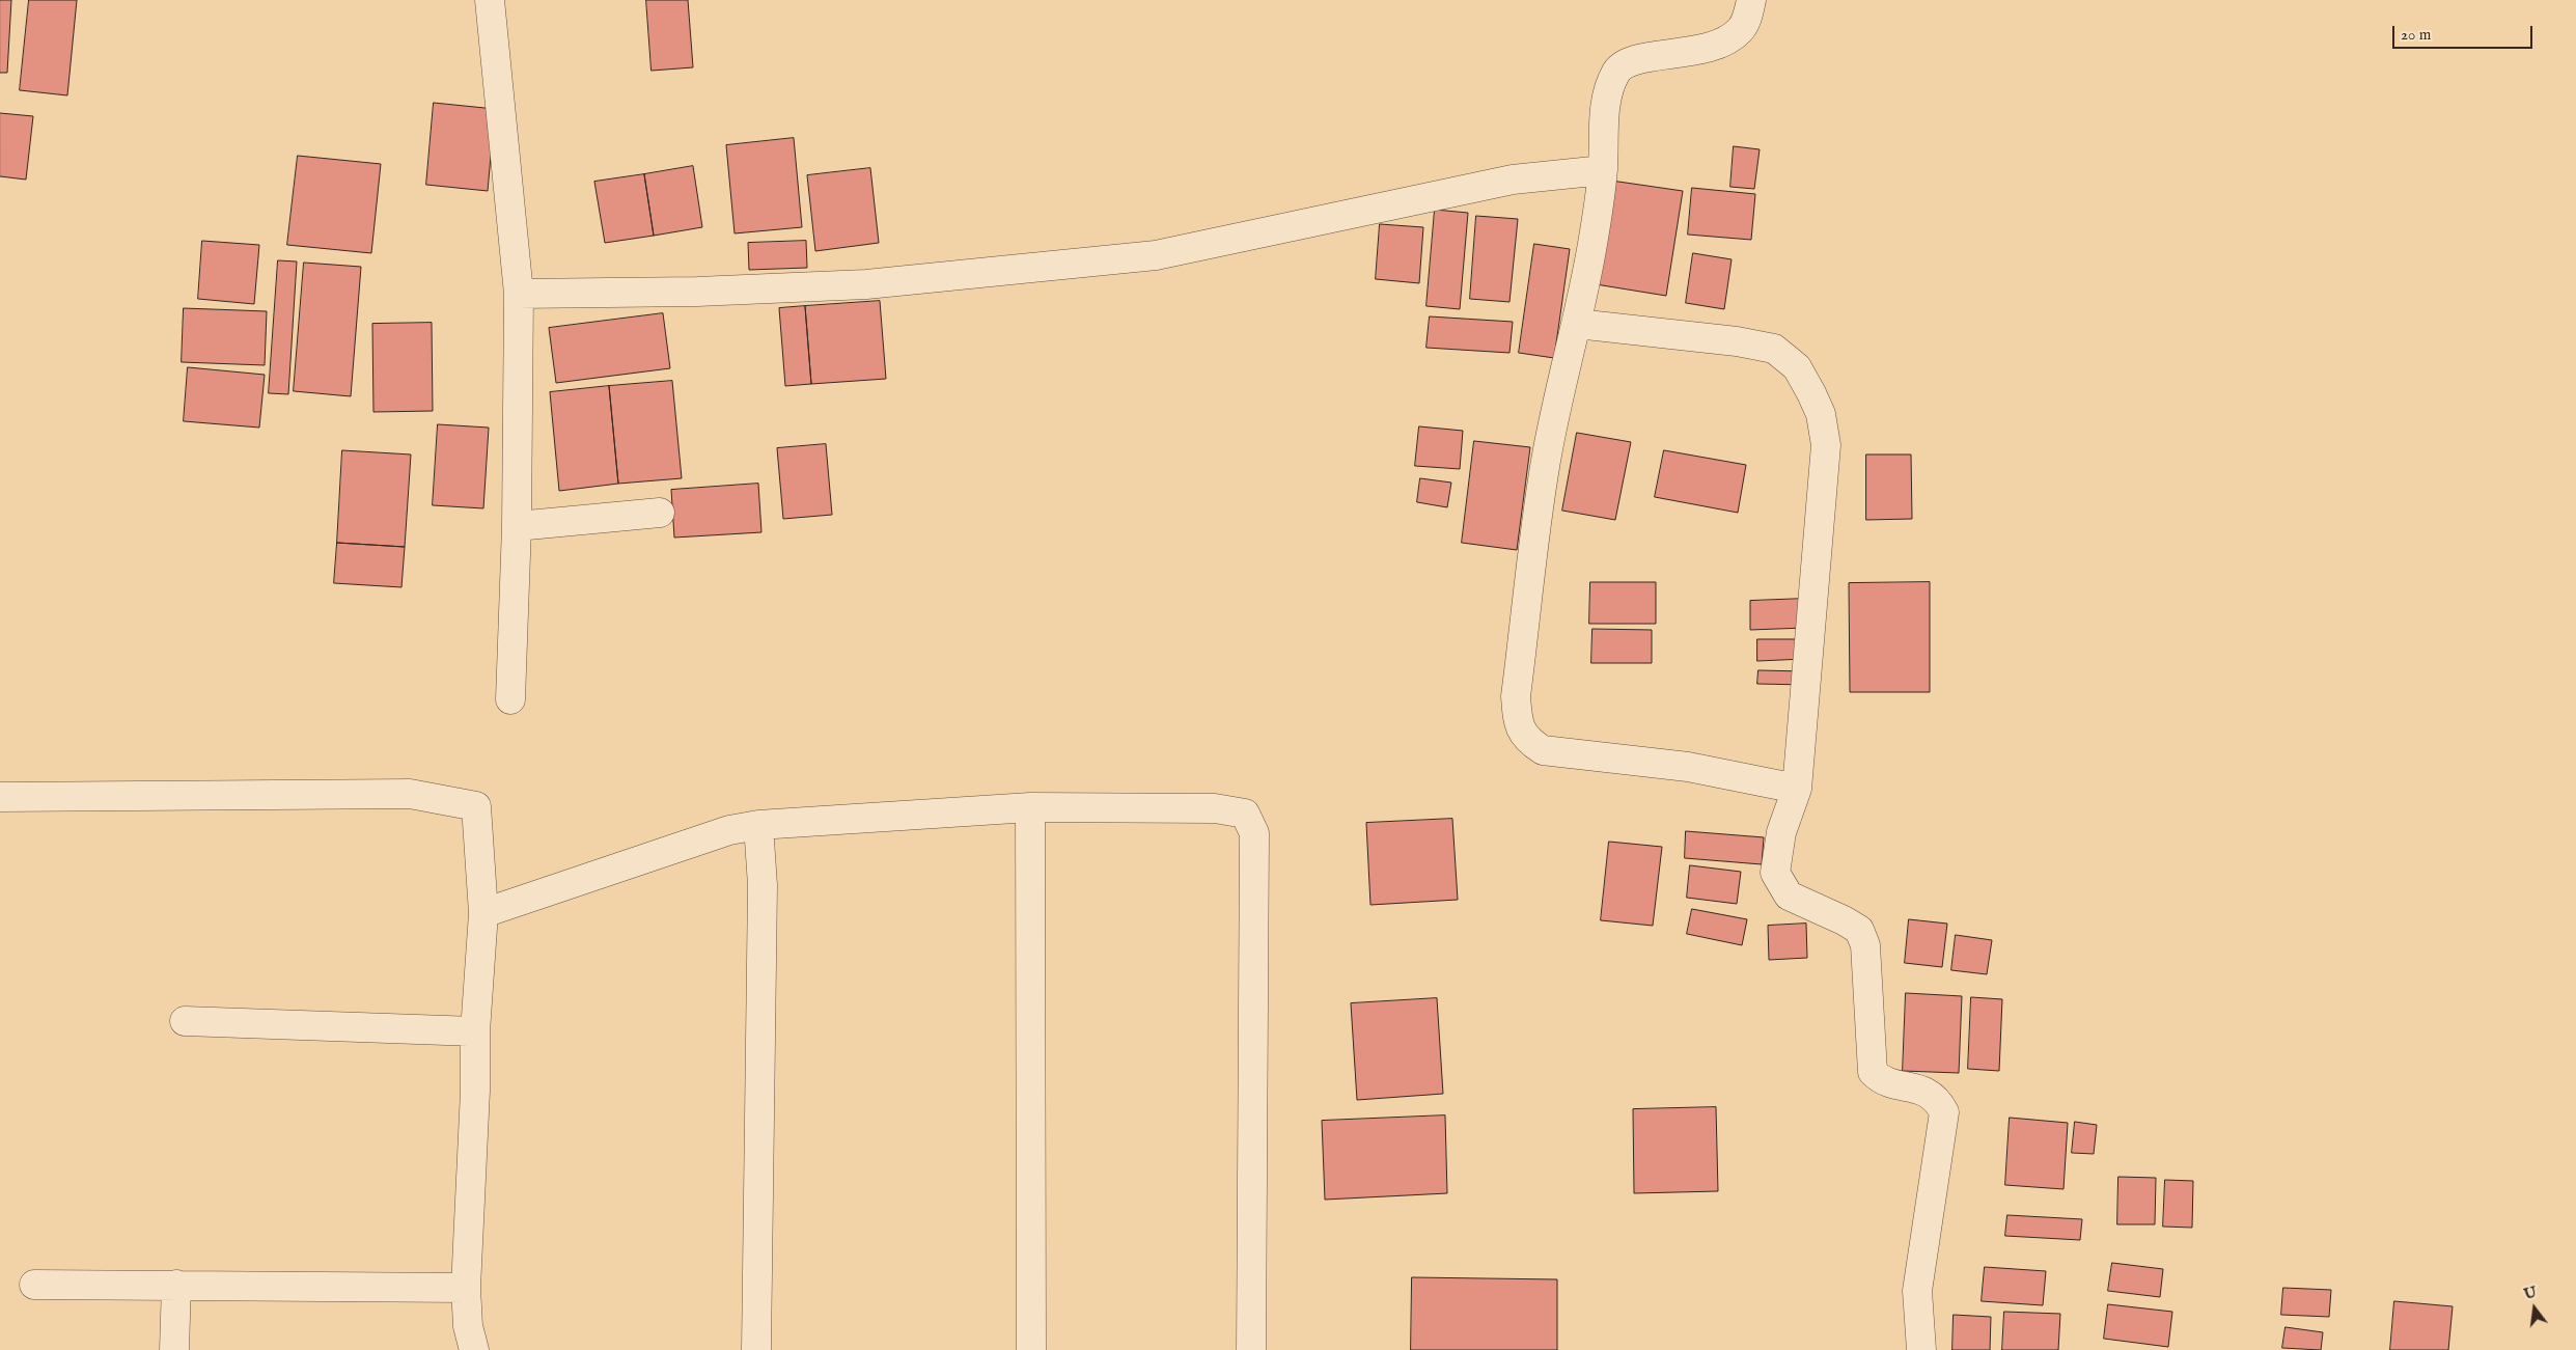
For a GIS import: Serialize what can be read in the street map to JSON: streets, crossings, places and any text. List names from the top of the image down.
{
  "scale_bar": "20 m",
  "north": "top"
}
